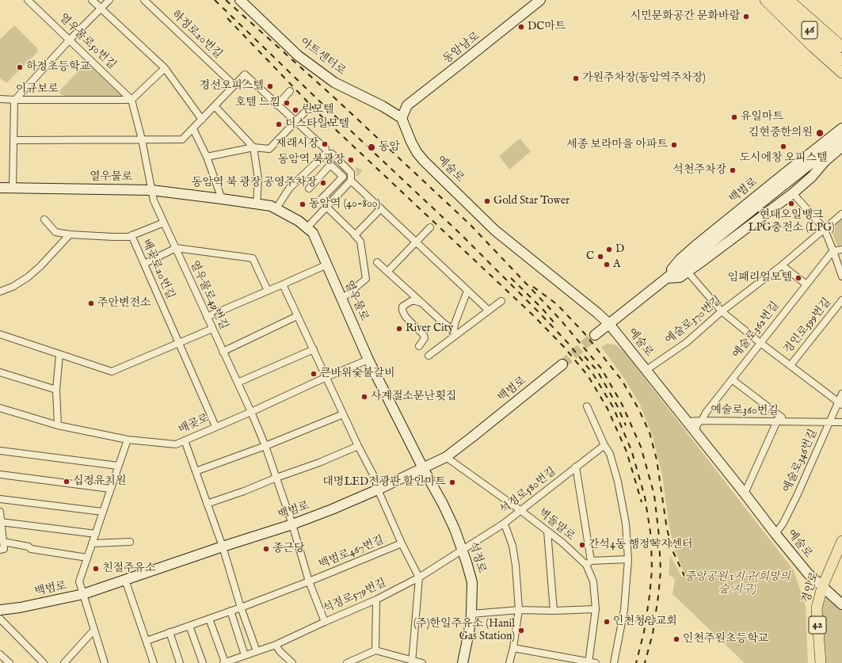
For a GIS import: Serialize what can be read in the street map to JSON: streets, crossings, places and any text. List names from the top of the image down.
{
  "streets": {
    "main road": [
      "46",
      "동암남로",
      "아트센터로",
      "예술로",
      "열우물로",
      "백범로",
      "석정로",
      "경인로",
      "42"
    ],
    "street": [
      "하정로20번길",
      "열우물로50번길",
      "이규보로",
      "배곶로20번길",
      "열우물로49번길",
      "예술로370번길",
      "경인로599번길",
      "예술로362번길",
      "예술로360번길",
      "배곶로",
      "예술로346번길",
      "석정로580번길",
      "벽돌말로",
      "백범로467번길",
      "석정로579번길"
    ]
  },
  "crossings": [
    ["열우물로50번길", "이규보로"],
    ["동암남로", "아트센터로"],
    ["동암남로", "예술로"],
    ["아트센터로", "예술로"],
    ["이규보로", "열우물로"],
    ["예술로", "백범로"],
    ["예술로", "예술로370번길"],
    ["예술로", "예술로362번길"],
    ["예술로", "예술로360번길"],
    ["예술로", "예술로346번길"],
    ["예술로", "경인로"],
    ["열우물로", "백범로"],
    ["열우물로", "열우물로49번길"],
    ["열우물로", "배곶로"],
    ["열우물로", "석정로"],
    ["백범로", "열우물로49번길"],
    ["백범로", "경인로599번길"],
    ["백범로", "벽돌말로"],
    ["백범로", "백범로467번길"],
    ["백범로", "석정로"],
    ["배곶로20번길", "배곶로"],
    ["열우물로49번길", "배곶로"],
    ["열우물로49번길", "백범로467번길"],
    ["열우물로49번길", "석정로579번길"],
    ["예술로370번길", "경인로599번길"],
    ["경인로599번길", "예술로362번길"],
    ["경인로599번길", "예술로346번길"],
    ["예술로362번길", "예술로360번길"],
    ["예술로360번길", "예술로346번길"],
    ["배곶로", "백범로467번길"],
    ["석정로580번길", "벽돌말로"],
    ["석정로580번길", "석정로"],
    ["석정로580번길", "석정로579번길"],
    ["백범로467번길", "석정로579번길"],
    ["석정로", "석정로579번길"]
  ],
  "parks": ["중앙공원 1지구(희망의 숲 지구)"],
  "places": [
    "시민문화공간 문화바람",
    "DC마트",
    "하정초등학교",
    "가원주차장(동암역주차장)",
    "경선오피스텔",
    "호텔 느낌",
    "린모텔",
    "유일마트",
    "더스타일모텔",
    "김현중한의원",
    "재래시장",
    "세종 보라마을 아파트",
    "도시에창 오피스텔",
    "동암",
    "동암역 북광장",
    "석천주차장",
    "동암역 북 광장 공영주차장",
    "Gold Star Tower",
    "현대오일뱅크 LPG충전소 (LPG)",
    "동암역 (40-800)",
    "D",
    "C",
    "A",
    "임패리얼모텔",
    "주안변전소",
    "River City",
    "큰바위숯불갈비",
    "사계절소문난횟집",
    "십정유치원",
    "대명LED전광판 할인마트",
    "간석4동 행정복지센터",
    "종근당",
    "친절주유소",
    "인천청암교회",
    "(주)한일주유소 (Hanil Gas Station)",
    "인천주원초등학교"
  ]
}
